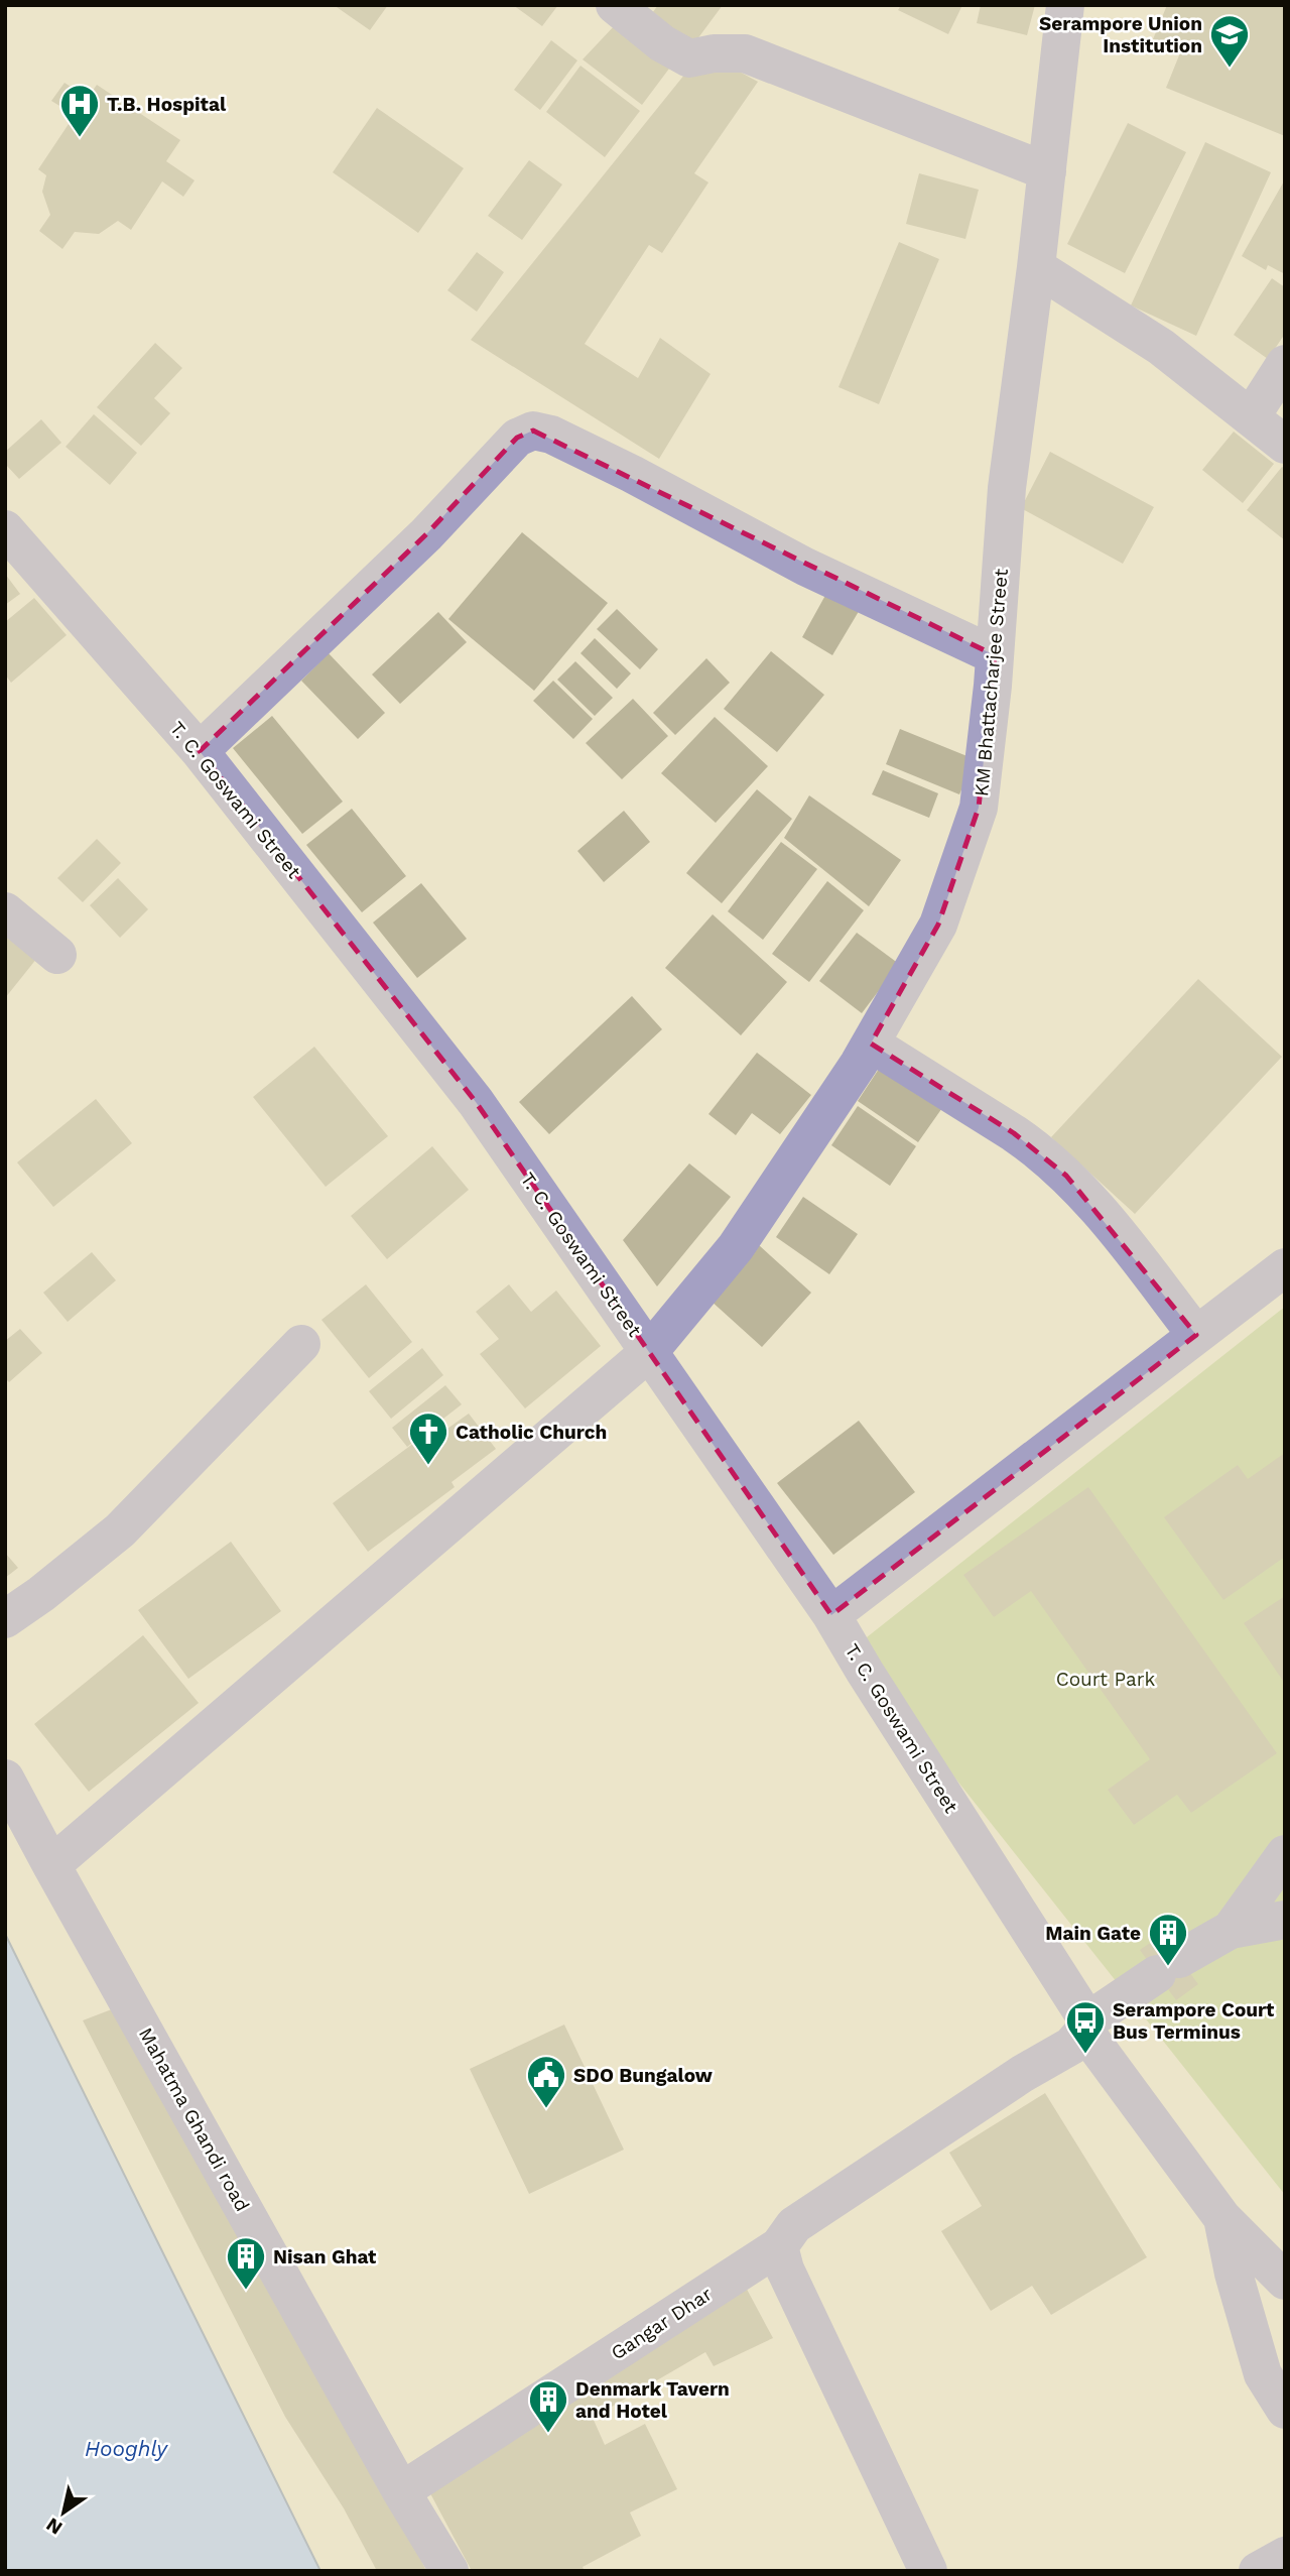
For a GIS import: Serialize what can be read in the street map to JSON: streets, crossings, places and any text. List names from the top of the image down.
{
  "streets": {
    "street": [
      "KM Bhattacharjee Street",
      "T. C. Goswami Street",
      "Mahatma Ghandi road",
      "Gangar Dhar"
    ]
  },
  "crossings": [
    ["KM Bhattacharjee Street", "T. C. Goswami Street"],
    ["KM Bhattacharjee Street", "Mahatma Ghandi road"],
    ["T. C. Goswami Street", "Gangar Dhar"],
    ["Mahatma Ghandi road", "Gangar Dhar"]
  ],
  "water": ["Hooghly"],
  "parks": ["Court Park"],
  "places": {
    "school or university": ["Serampore Union Institution"],
    "hospital": ["T.B. Hospital"],
    "church": ["Catholic Church"],
    "building": ["Main Gate", "Nisan Ghat", "Denmark Tavern and Hotel"],
    "bus stop": ["Serampore Court Bus Terminus"],
    "public building": ["SDO Bungalow"]
  },
  "north": "bottom left"
}
